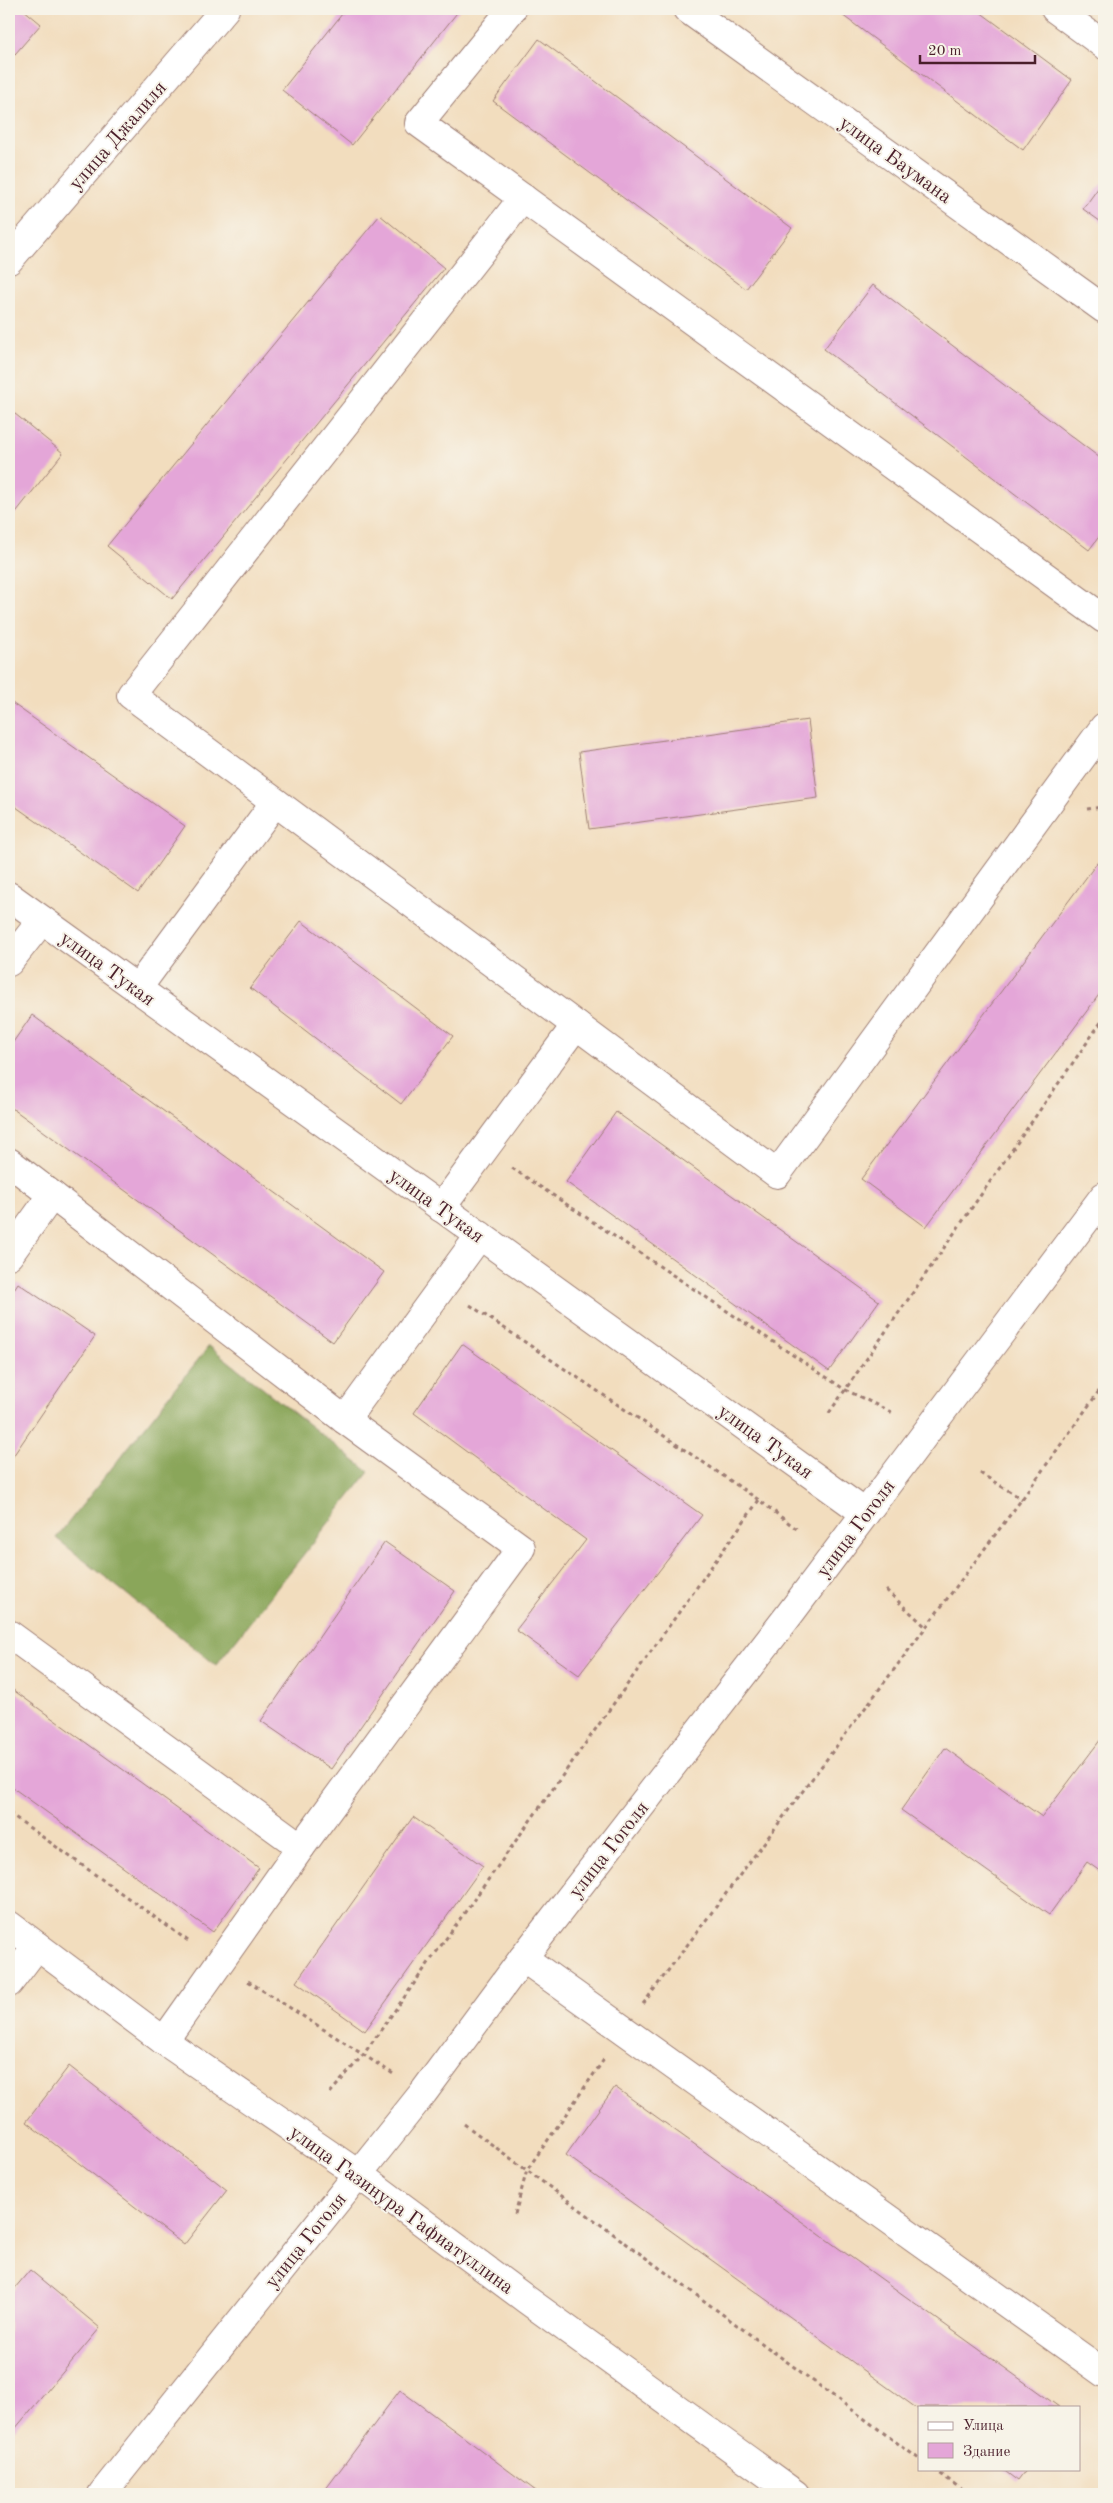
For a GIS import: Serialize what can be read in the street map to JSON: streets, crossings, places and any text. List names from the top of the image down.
{
  "streets": {
    "street": [
      "улица Джалиля",
      "улица Баумана",
      "улица Тукая",
      "улица Гоголя",
      "улица Газинура Гафиатуллина"
    ]
  },
  "crossings": [
    ["улица Тукая", "улица Гоголя"],
    ["улица Гоголя", "улица Газинура Гафиатуллина"]
  ],
  "legend": ["Улица", "Здание"],
  "scale_bar": "20 m"
}
